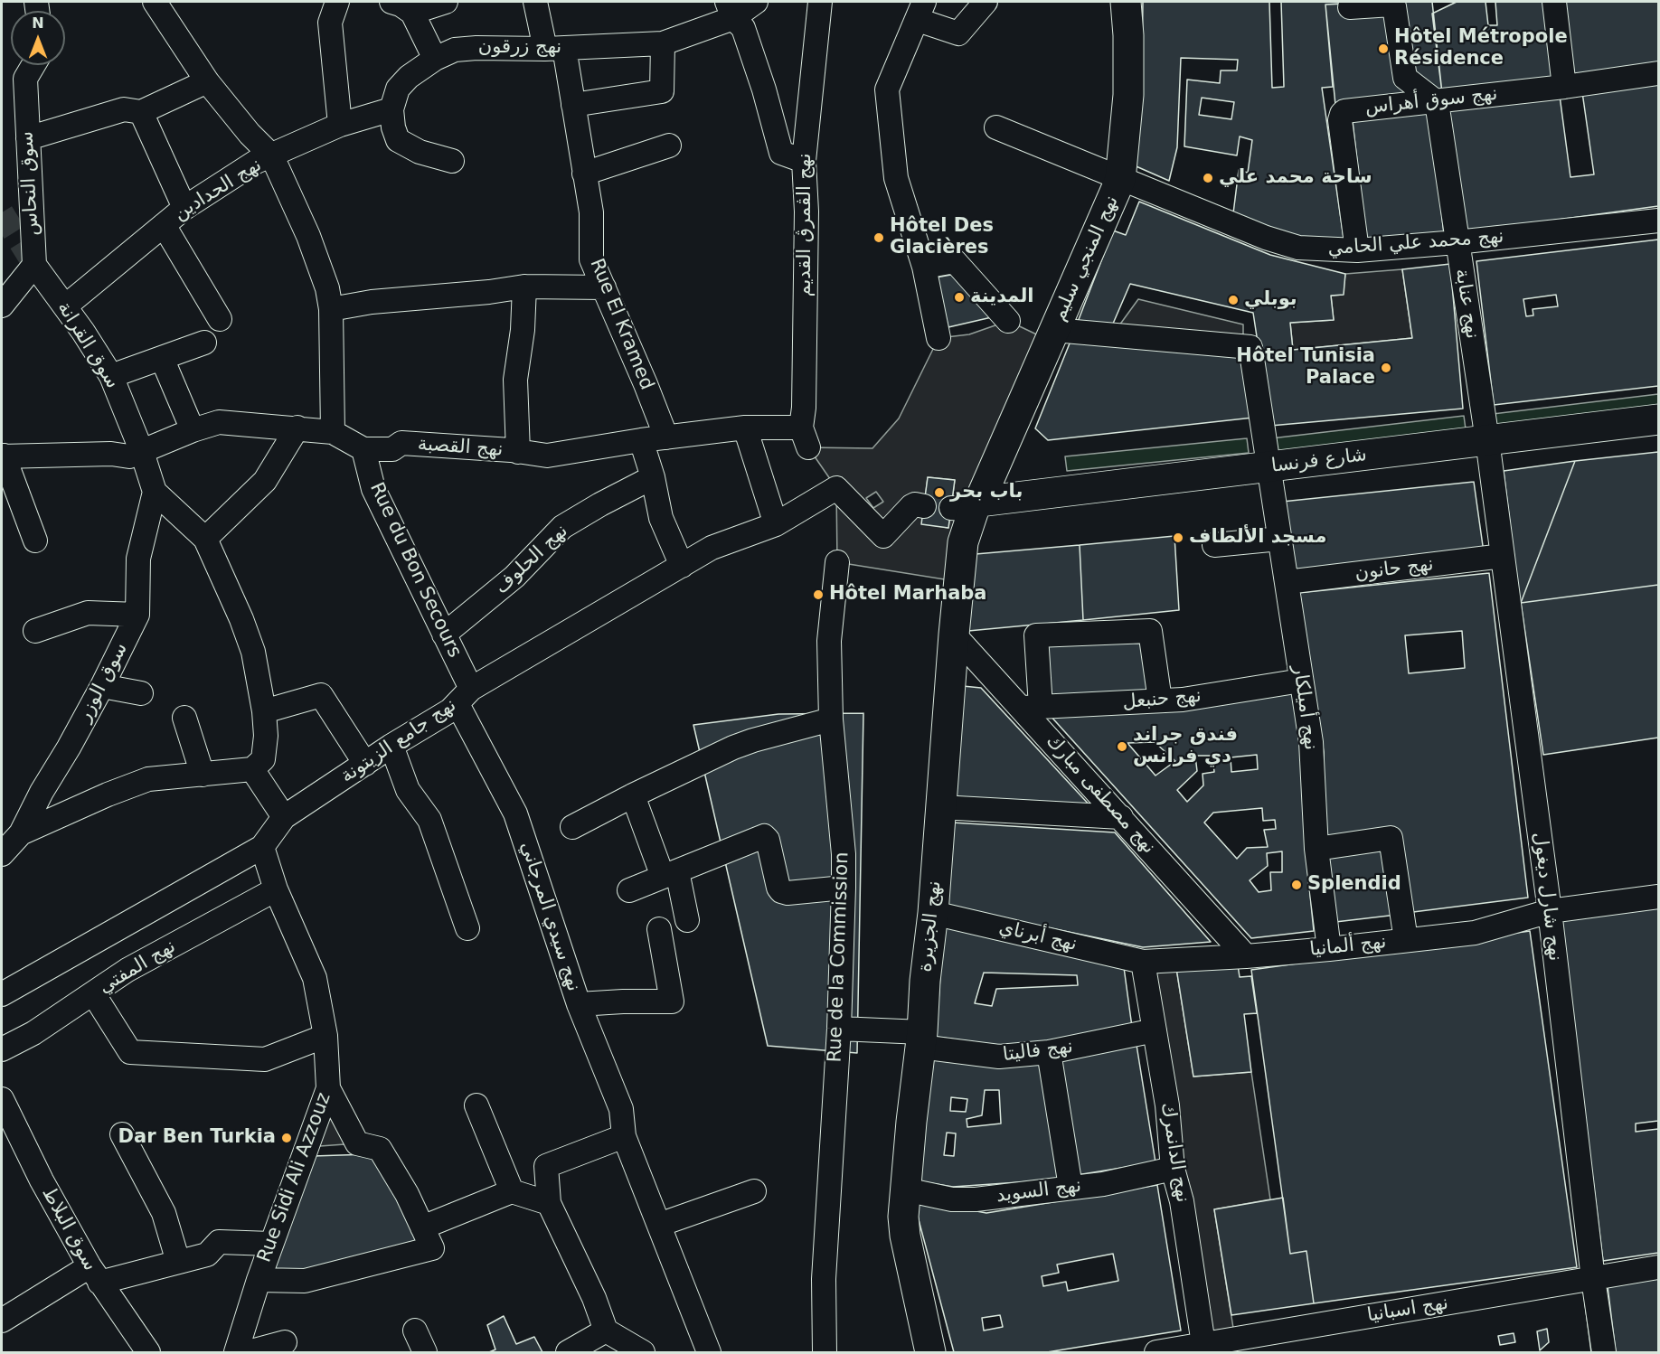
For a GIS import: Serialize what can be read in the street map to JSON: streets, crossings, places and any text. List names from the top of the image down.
{
  "streets": {
    "main road": ["نهج المنجي سليم", "شارع فرنسا", "نهج الجزيرة"],
    "street": [
      "نهج زرقون",
      "نهج سوق أهراس",
      "سوق النحاس",
      "نهج الحدادين",
      "نهج الڨمرڨ القديم",
      "نهج محمد علي الحامي",
      "نهج عنابة",
      "Rue El Kramed",
      "سوق القرانة",
      "نهج القصبة",
      "نهج الحلوف",
      "نهج حانون",
      "Rue du Bon Secours",
      "سوق الوزر",
      "نهج حنبعل",
      "نهج أميلكار",
      "نهج جامع الزيتونة",
      "نهج مصطفى مبارك",
      "نهج شارل ديغول",
      "نهج سيدي المرجاني",
      "نهج أبرناي",
      "نهج ألمانيا",
      "Rue de la Commission",
      "نهج المفتي",
      "نهج فاليتا",
      "نهج الدانمرك",
      "Rue Sidi Ali Azzouz",
      "نهج السويد",
      "سوق البلاط",
      "نهج اسبانيا"
    ]
  },
  "crossings": [
    ["نهج زرقون", "نهج الحدادين"],
    ["نهج زرقون", "Rue El Kramed"],
    ["نهج سوق أهراس", "نهج محمد علي الحامي"],
    ["نهج سوق أهراس", "نهج عنابة"],
    ["سوق النحاس", "سوق القرانة"],
    ["نهج الحدادين", "سوق القرانة"],
    ["نهج الڨمرڨ القديم", "نهج القصبة"],
    ["نهج محمد علي الحامي", "نهج المنجي سليم"],
    ["نهج محمد علي الحامي", "نهج عنابة"],
    ["نهج المنجي سليم", "شارع فرنسا"],
    ["نهج المنجي سليم", "نهج أميلكار"],
    ["نهج المنجي سليم", "نهج الجزيرة"],
    ["نهج عنابة", "شارع فرنسا"],
    ["نهج عنابة", "نهج شارل ديغول"],
    ["Rue El Kramed", "نهج القصبة"],
    ["سوق القرانة", "نهج القصبة"],
    ["سوق القرانة", "سوق الوزر"],
    ["نهج القصبة", "Rue du Bon Secours"],
    ["شارع فرنسا", "نهج أميلكار"],
    ["شارع فرنسا", "نهج شارل ديغول"],
    ["شارع فرنسا", "نهج الجزيرة"],
    ["نهج الحلوف", "Rue du Bon Secours"],
    ["نهج حانون", "نهج أميلكار"],
    ["نهج حانون", "نهج شارل ديغول"],
    ["Rue du Bon Secours", "نهج جامع الزيتونة"],
    ["Rue du Bon Secours", "نهج سيدي المرجاني"],
    ["نهج حنبعل", "نهج أميلكار"],
    ["نهج حنبعل", "نهج مصطفى مبارك"],
    ["نهج أميلكار", "نهج ألمانيا"],
    ["نهج جامع الزيتونة", "نهج سيدي المرجاني"],
    ["نهج جامع الزيتونة", "Rue Sidi Ali Azzouz"],
    ["نهج مصطفى مبارك", "نهج الجزيرة"],
    ["نهج مصطفى مبارك", "نهج ألمانيا"],
    ["نهج شارل ديغول", "نهج ألمانيا"],
    ["نهج شارل ديغول", "نهج اسبانيا"],
    ["نهج الجزيرة", "نهج أبرناي"],
    ["نهج الجزيرة", "نهج فاليتا"],
    ["نهج الجزيرة", "نهج السويد"],
    ["نهج أبرناي", "نهج ألمانيا"],
    ["نهج أبرناي", "نهج الدانمرك"],
    ["نهج ألمانيا", "نهج الدانمرك"],
    ["Rue de la Commission", "نهج فاليتا"],
    ["نهج المفتي", "Rue Sidi Ali Azzouz"],
    ["نهج فاليتا", "نهج الدانمرك"],
    ["نهج الدانمرك", "نهج السويد"],
    ["نهج الدانمرك", "نهج اسبانيا"]
  ],
  "places": [
    "Hôtel Métropole Résidence",
    "ساحة محمد علي",
    "Hôtel Des Glacières",
    "المدينة",
    "بوبلي",
    "Hôtel Tunisia Palace",
    "باب بحر",
    "مسجد الألطاف",
    "Hôtel Marhaba",
    "فندق جراند دي فرانس",
    "Splendid",
    "Dar Ben Turkia"
  ],
  "north": "top"
}
